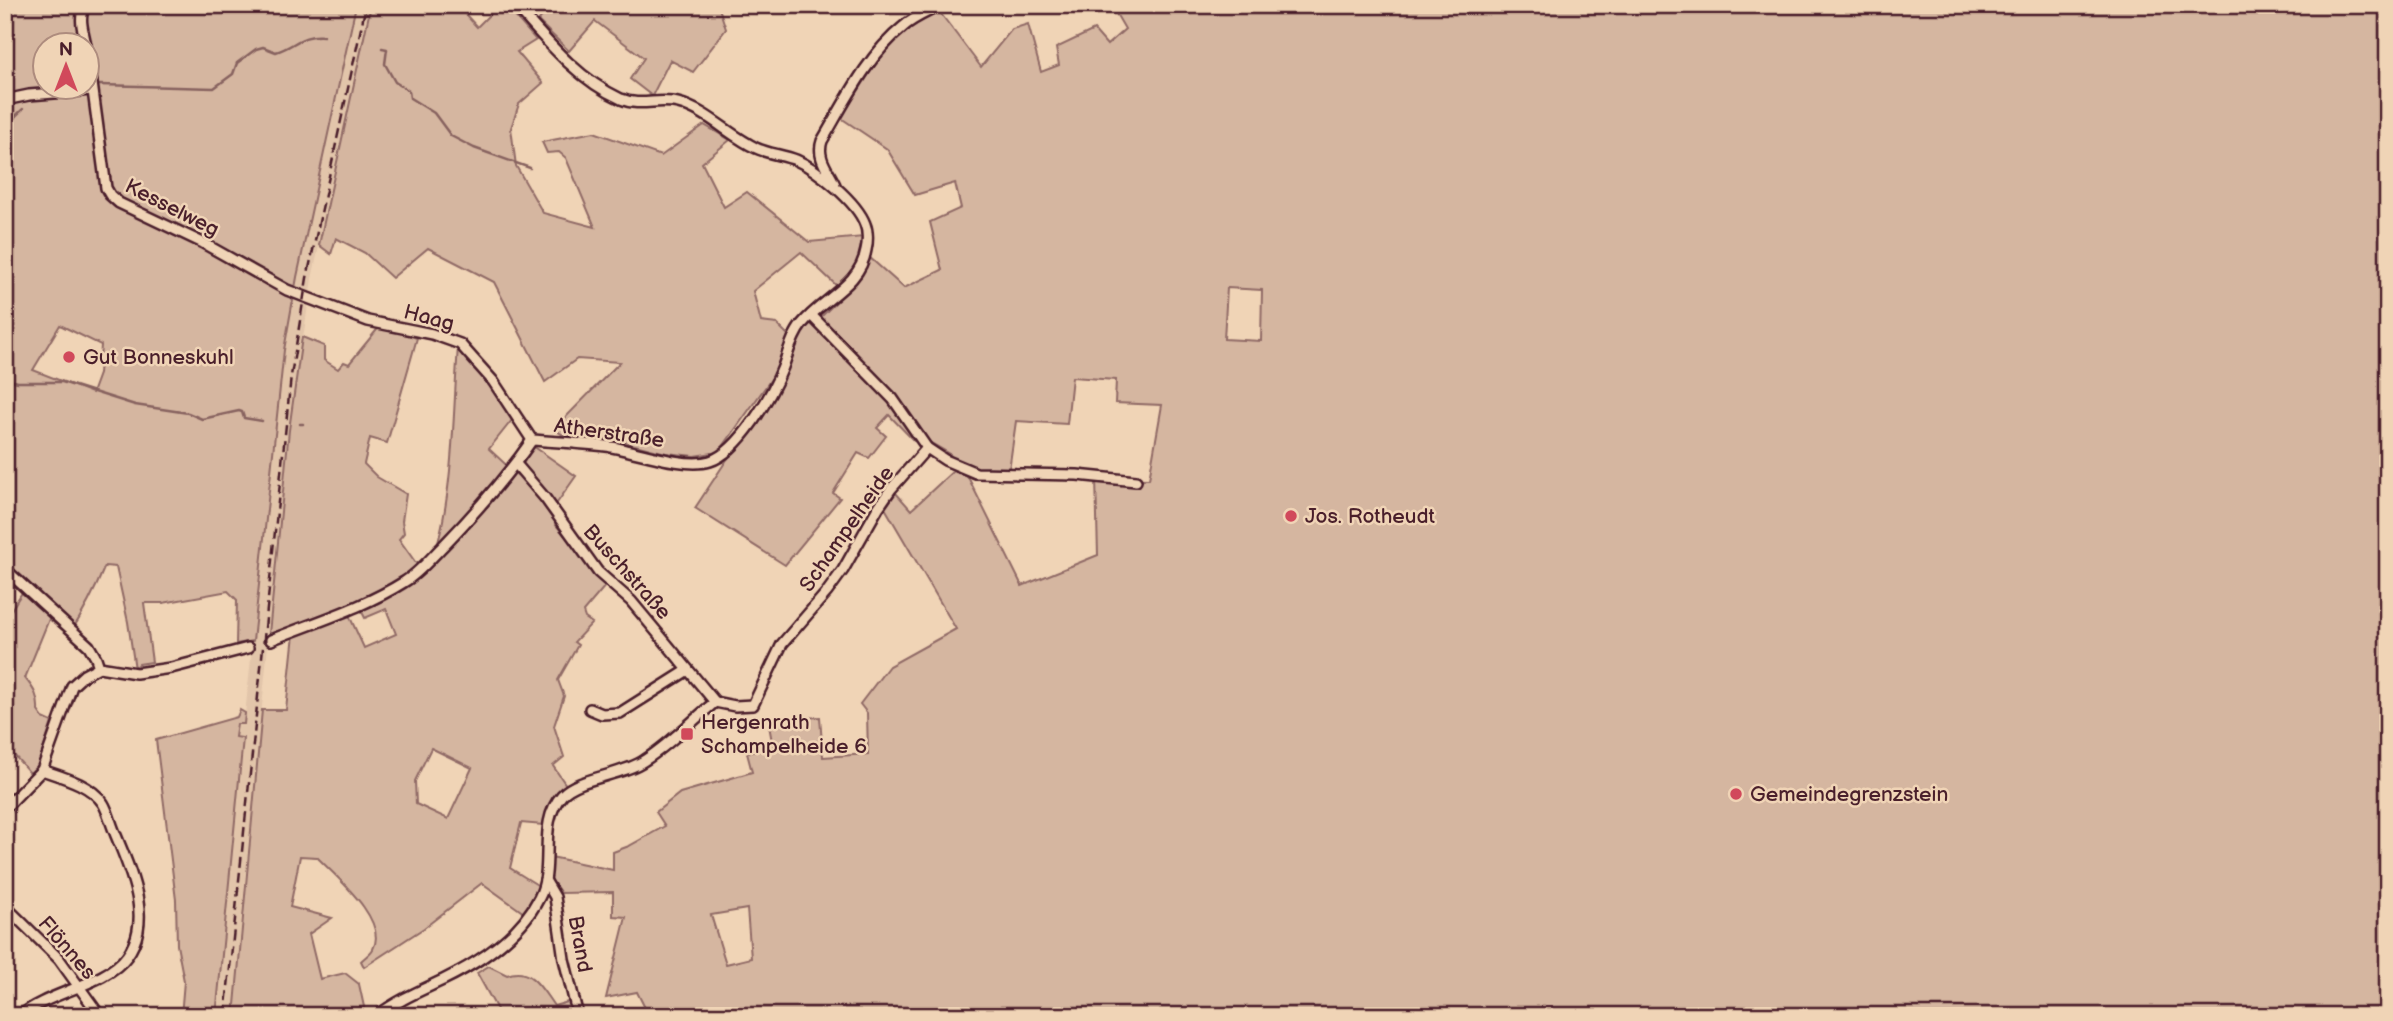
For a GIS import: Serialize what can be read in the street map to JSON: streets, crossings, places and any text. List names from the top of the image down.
{
  "streets": {
    "street": [
      "Kesselweg",
      "Haag",
      "Atherstraße",
      "Schampelheide",
      "Buschstraße",
      "Brand",
      "Flönnes"
    ]
  },
  "crossings": [
    ["Kesselweg", "Haag"],
    ["Haag", "Atherstraße"],
    ["Atherstraße", "Buschstraße"],
    ["Schampelheide", "Buschstraße"]
  ],
  "places": {
    "other": ["Gut Bonneskuhl", "Jos. Rotheudt", "Gemeindegrenzstein"],
    "transit": ["Hergenrath Schampelheide 6"]
  },
  "north": "top"
}
